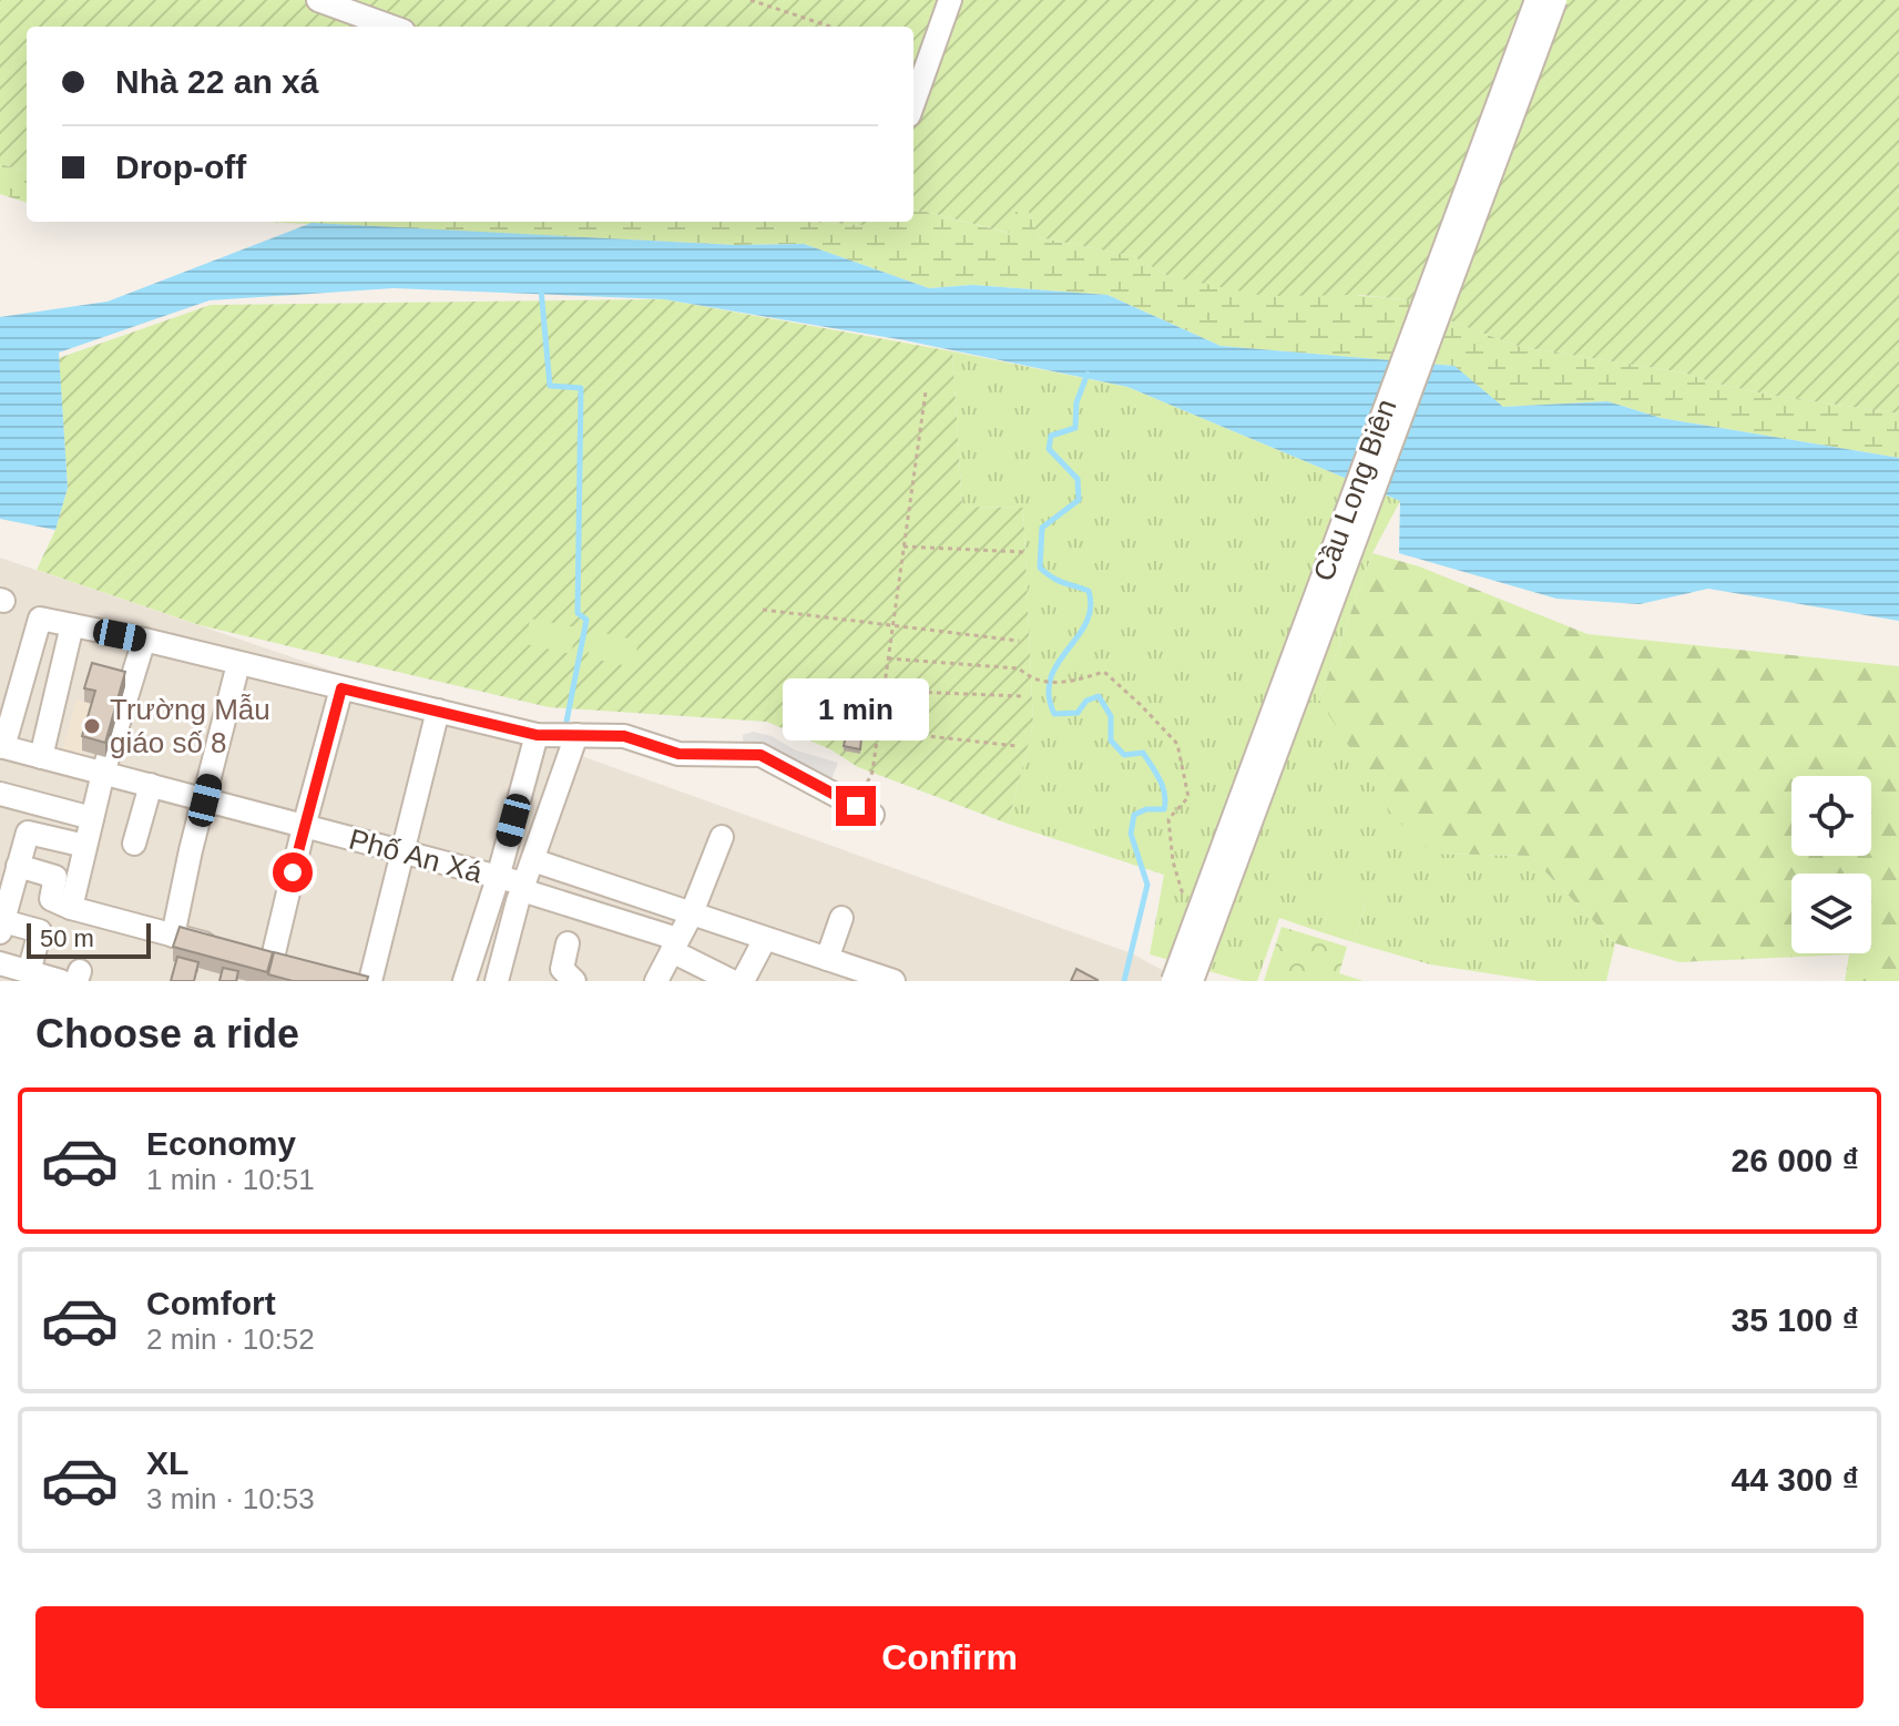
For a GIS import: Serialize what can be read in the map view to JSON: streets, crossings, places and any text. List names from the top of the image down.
{
  "streets": {
    "street": ["Cầu Long Biên", "Phố An Xá"]
  },
  "places": ["Trường Mẫu giáo số 8"],
  "scale_bar": "50 m",
  "page": {
    "banner": ["Nhà 22 an xá", "Drop-off"],
    "bubble": "1 min",
    "scale": "50 m",
    "heading": "Choose a ride",
    "list": [
      {
        "name": "Economy",
        "note": "1 min · 10:51",
        "value": "26 000 ₫"
      },
      {
        "name": "Comfort",
        "note": "2 min · 10:52",
        "value": "35 100 ₫"
      },
      {
        "name": "XL",
        "note": "3 min · 10:53",
        "value": "44 300 ₫"
      }
    ],
    "buttons": "Confirm"
  }
}
